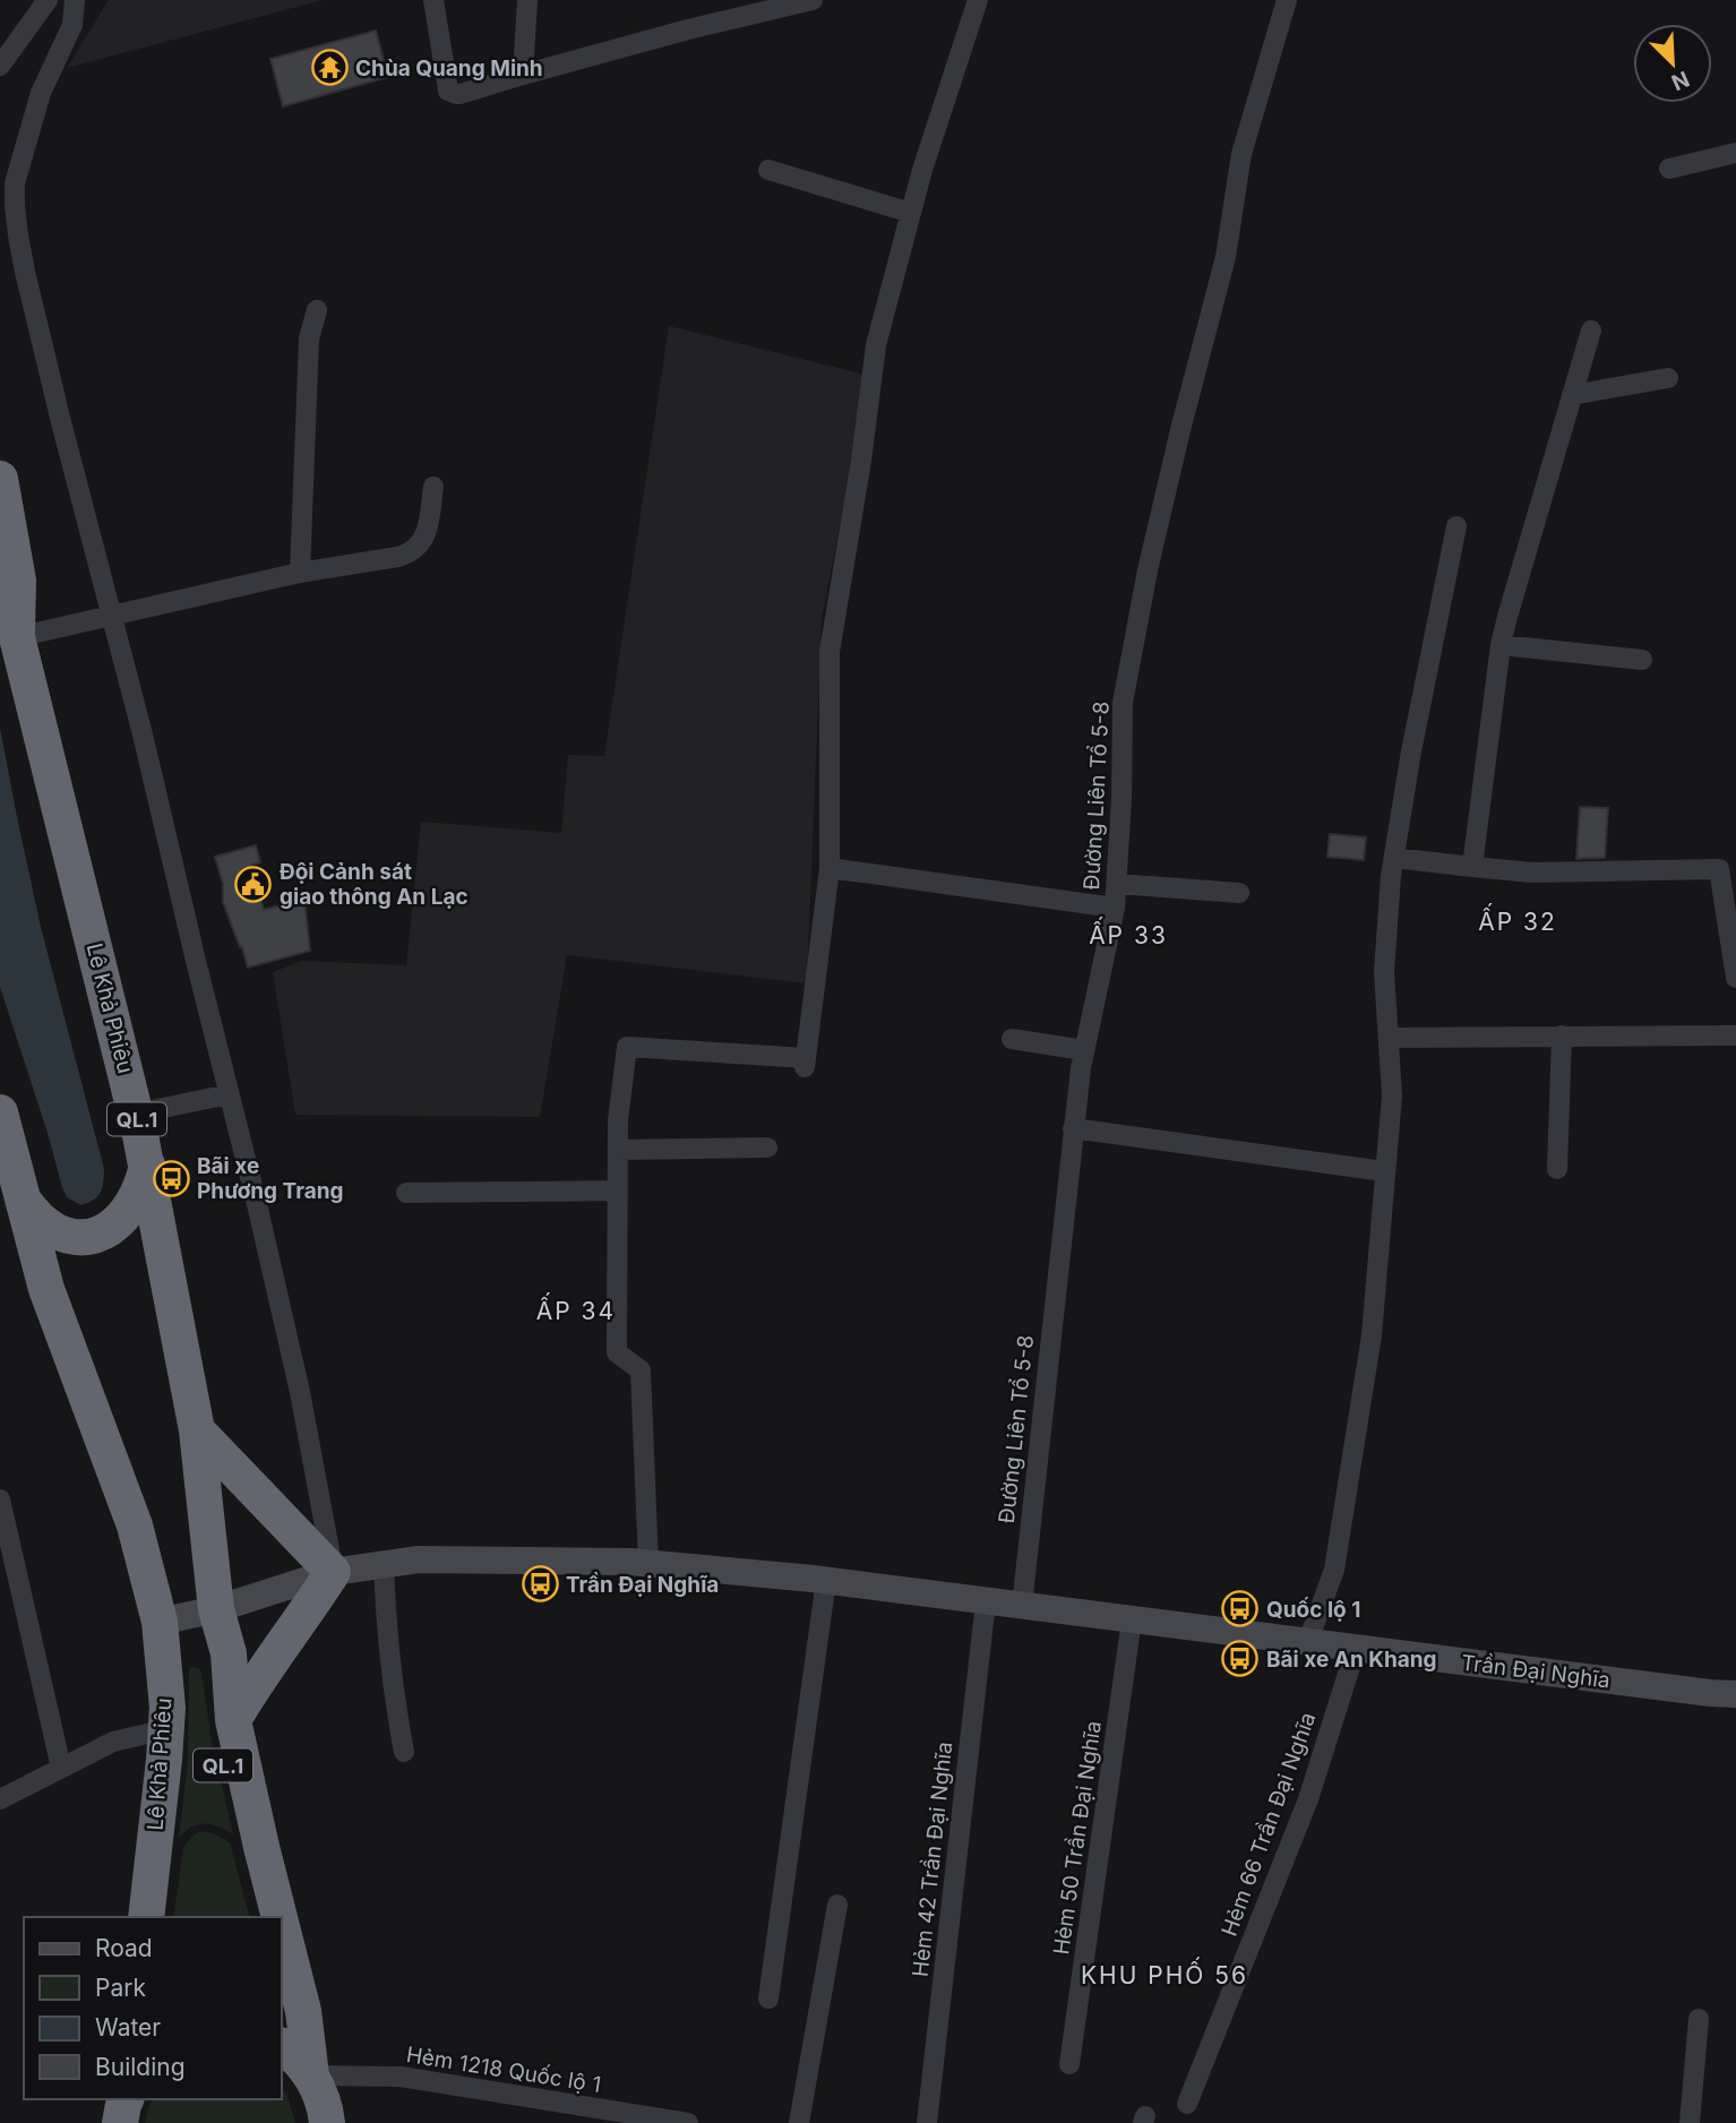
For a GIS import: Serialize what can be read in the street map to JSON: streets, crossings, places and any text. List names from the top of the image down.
{
  "streets": {
    "highway": ["Lê Khả Phiêu", "QL.1"],
    "main road": ["Trần Đại Nghĩa"],
    "street": [
      "Đường Liên Tổ 5-8",
      "Hẻm 66 Trần Đại Nghĩa",
      "Hẻm 50 Trần Đại Nghĩa",
      "Hẻm 42 Trần Đại Nghĩa",
      "Hẻm 1218 Quốc lộ 1"
    ]
  },
  "crossings": [
    ["Đường Liên Tổ 5-8", "Trần Đại Nghĩa"],
    ["Lê Khả Phiêu", "QL.1"],
    ["Lê Khả Phiêu", "Trần Đại Nghĩa"],
    ["Lê Khả Phiêu", "Hẻm 1218 Quốc lộ 1"],
    ["QL.1", "Hẻm 1218 Quốc lộ 1"],
    ["Trần Đại Nghĩa", "Hẻm 66 Trần Đại Nghĩa"],
    ["Trần Đại Nghĩa", "Hẻm 50 Trần Đại Nghĩa"],
    ["Trần Đại Nghĩa", "Hẻm 42 Trần Đại Nghĩa"]
  ],
  "districts": [
    "ẤP 32",
    "ẤP 33",
    "ẤP 34",
    "KHU PHỐ 56"
  ],
  "places": {
    "temple": ["Chùa Quang Minh"],
    "public building": ["Đội Cảnh sát giao thông An Lạc"],
    "bus stop": [
      "Bãi xe Phương Trang",
      "Trần Đại Nghĩa",
      "Quốc lộ 1",
      "Bãi xe An Khang"
    ]
  },
  "legend": [
    "Road",
    "Park",
    "Water",
    "Building"
  ],
  "north": "bottom right"
}
